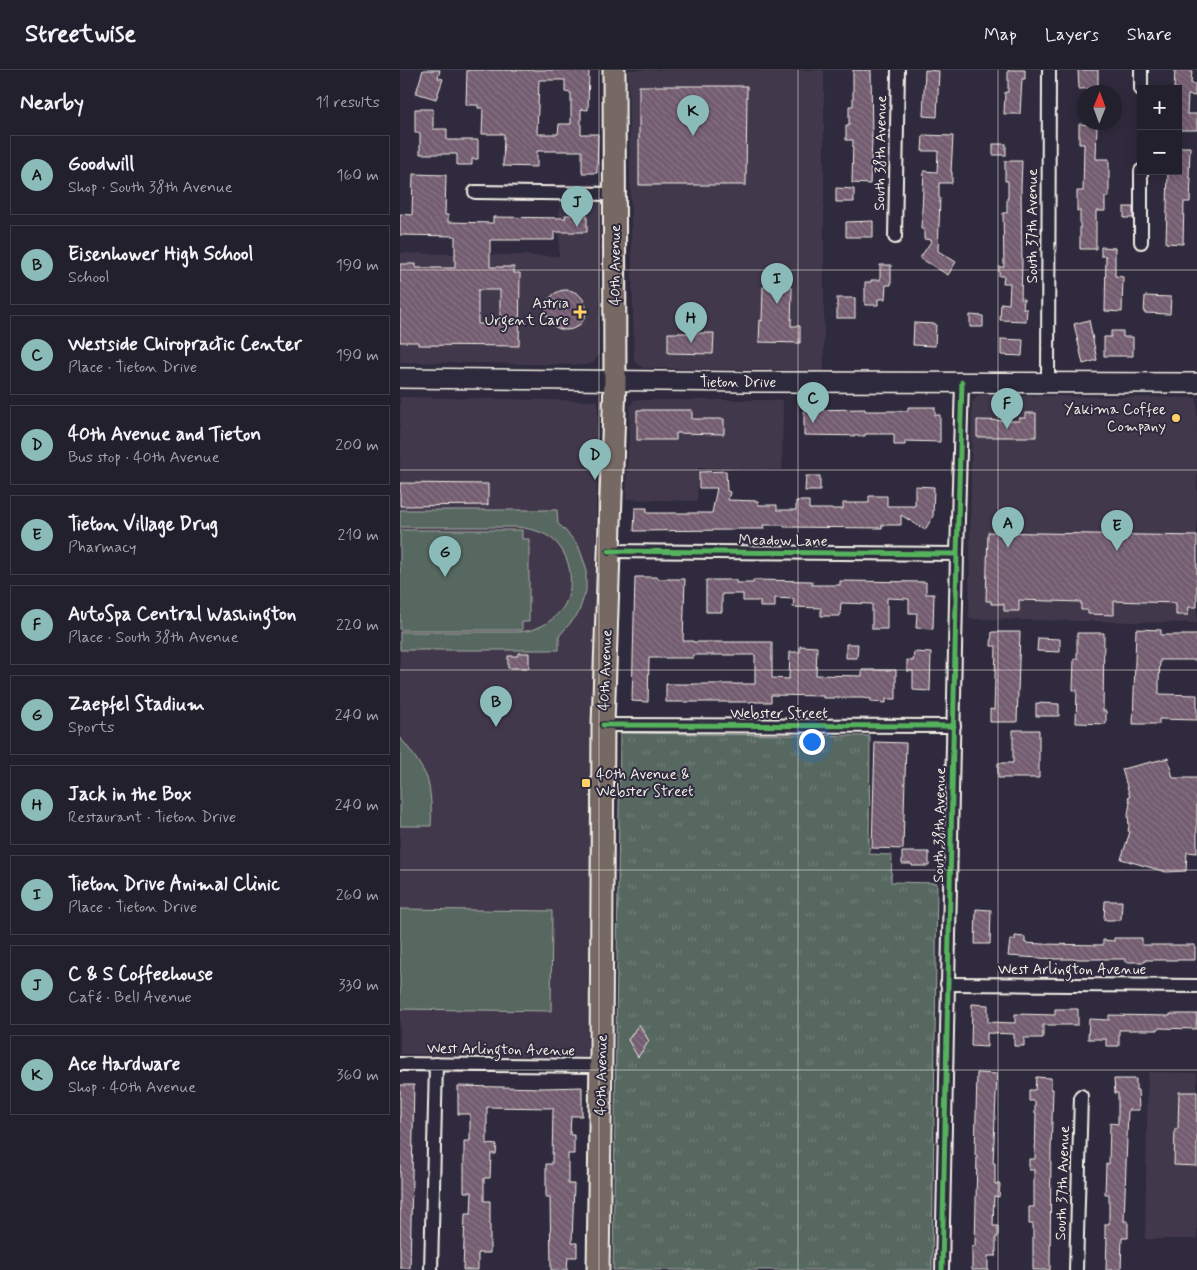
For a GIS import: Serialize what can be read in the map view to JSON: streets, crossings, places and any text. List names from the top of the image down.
{
  "streets": {
    "main road": ["40th Avenue", "Tieton Drive"],
    "street": [
      "South 38th Avenue",
      "South 37th Avenue",
      "Meadow Lane",
      "Webster Street",
      "West Arlington Avenue"
    ]
  },
  "crossings": [
    ["South 38th Avenue", "Tieton Drive"],
    ["South 38th Avenue", "Meadow Lane"],
    ["South 38th Avenue", "Webster Street"],
    ["South 38th Avenue", "West Arlington Avenue"],
    ["South 37th Avenue", "Tieton Drive"],
    ["40th Avenue", "Tieton Drive"],
    ["40th Avenue", "Meadow Lane"],
    ["40th Avenue", "Webster Street"],
    ["40th Avenue", "West Arlington Avenue"]
  ],
  "places": {
    "health": ["Astria Urgent Care"],
    "other": ["Yakima Coffee Company"],
    "transit": ["40th Avenue & Webster Street"]
  },
  "north": "top",
  "page": {
    "header": "Streetwise",
    "nav": ["Map", "Layers", "Share"],
    "heading": ["Nearby", "11 results"],
    "map_buttons": ["+", "−"],
    "pins": [
      "K",
      "J",
      "I",
      "H",
      "C",
      "F",
      "D",
      "A",
      "E",
      "G",
      "B"
    ],
    "list": [
      {
        "mark": "A",
        "name": "Goodwill",
        "note": "Shop · South 38th Avenue",
        "value": "160 m"
      },
      {
        "mark": "B",
        "name": "Eisenhower High School",
        "note": "School",
        "value": "190 m"
      },
      {
        "mark": "C",
        "name": "Westside Chiropractic Center",
        "note": "Place · Tieton Drive",
        "value": "190 m"
      },
      {
        "mark": "D",
        "name": "40th Avenue and Tieton",
        "note": "Bus stop · 40th Avenue",
        "value": "200 m"
      },
      {
        "mark": "E",
        "name": "Tieton Village Drug",
        "note": "Pharmacy",
        "value": "210 m"
      },
      {
        "mark": "F",
        "name": "AutoSpa Central Washington",
        "note": "Place · South 38th Avenue",
        "value": "220 m"
      },
      {
        "mark": "G",
        "name": "Zaepfel Stadium",
        "note": "Sports",
        "value": "240 m"
      },
      {
        "mark": "H",
        "name": "Jack in the Box",
        "note": "Restaurant · Tieton Drive",
        "value": "240 m"
      },
      {
        "mark": "I",
        "name": "Tieton Drive Animal Clinic",
        "note": "Place · Tieton Drive",
        "value": "260 m"
      },
      {
        "mark": "J",
        "name": "C & S Coffeehouse",
        "note": "Café · Bell Avenue",
        "value": "330 m"
      },
      {
        "mark": "K",
        "name": "Ace Hardware",
        "note": "Shop · 40th Avenue",
        "value": "360 m"
      }
    ]
  }
}
